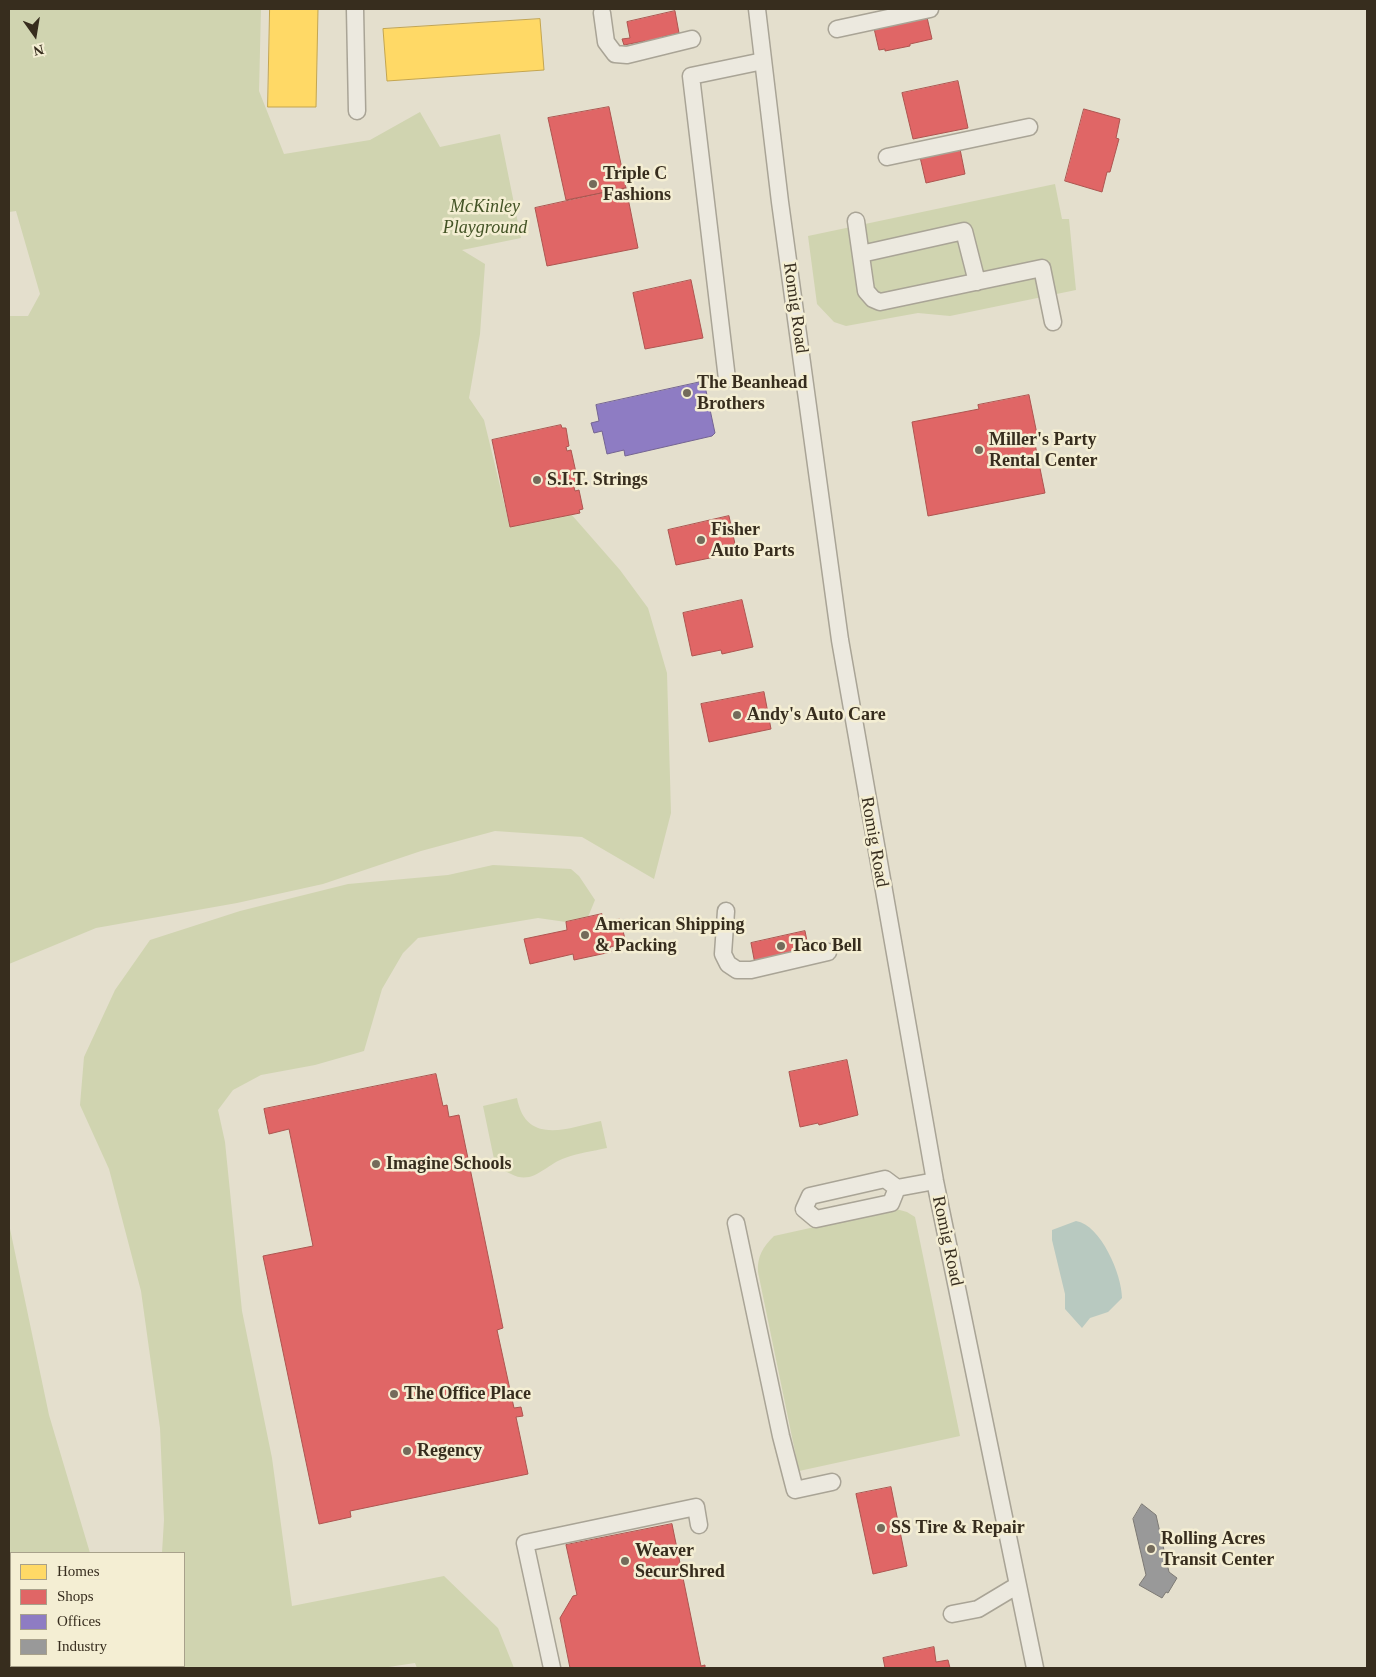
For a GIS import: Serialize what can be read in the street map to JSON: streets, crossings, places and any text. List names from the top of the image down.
{
  "streets": {
    "street": ["Romig Road"]
  },
  "parks": ["McKinley Playground"],
  "places": [
    "Triple C Fashions",
    "The Beanhead Brothers",
    "Miller's Party Rental Center",
    "S.I.T. Strings",
    "Fisher Auto Parts",
    "Andy's Auto Care",
    "American Shipping & Packing",
    "Taco Bell",
    "Imagine Schools",
    "The Office Place",
    "Regency",
    "SS Tire & Repair",
    "Rolling Acres Transit Center",
    "Weaver SecurShred"
  ],
  "legend": [
    "Homes",
    "Shops",
    "Offices",
    "Industry"
  ],
  "north": "bottom"
}
